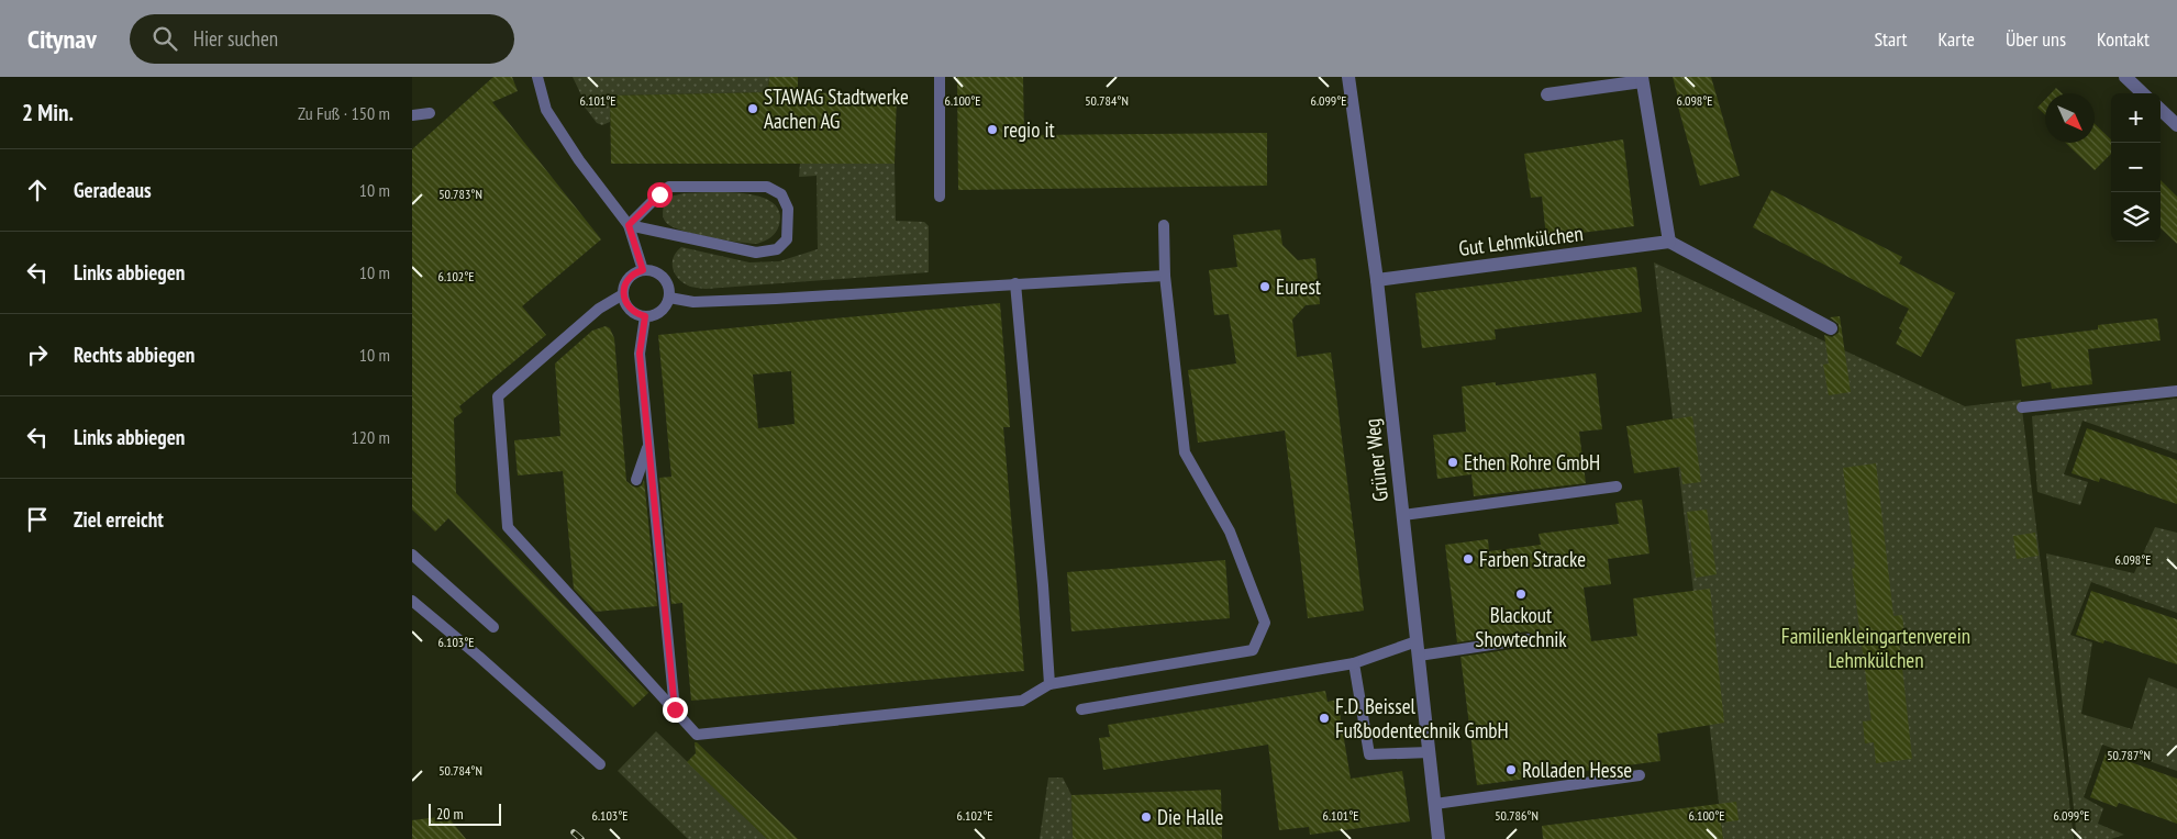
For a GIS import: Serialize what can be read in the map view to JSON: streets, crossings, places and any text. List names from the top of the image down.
{
  "streets": {
    "street": ["Gut Lehmkülchen", "Grüner Weg"]
  },
  "crossings": [
    ["Gut Lehmkülchen", "Grüner Weg"]
  ],
  "parks": ["Familienkleingartenverein Lehmkülchen"],
  "places": [
    "STAWAG Stadtwerke Aachen AG",
    "regio it",
    "Eurest",
    "Ethen Rohre GmbH",
    "Farben Stracke",
    "Blackout Showtechnik",
    "F.D. Beissel Fußbodentechnik GmbH",
    "Rolladen Hesse",
    "Die Halle"
  ],
  "scale_bar": "20 m",
  "north": "bottom right",
  "page": {
    "header": "Citynav",
    "search": "Hier suchen",
    "nav": [
      "Start",
      "Karte",
      "Über uns",
      "Kontakt"
    ],
    "heading": ["2 Min.", "Zu Fuß · 150 m"],
    "map_buttons": ["+", "−"],
    "list": [
      ["Geradeaus", "10 m"],
      ["Links abbiegen", "10 m"],
      ["Rechts abbiegen", "10 m"],
      ["Links abbiegen", "120 m"],
      "Ziel erreicht"
    ],
    "scale": "20 m"
  },
  "coordinates": [
    "6.101°E",
    "6.100°E",
    "50.784°N",
    "6.099°E",
    "6.098°E",
    "50.783°N",
    "6.102°E",
    "6.103°E",
    "50.787°N",
    "50.786°N"
  ]
}
